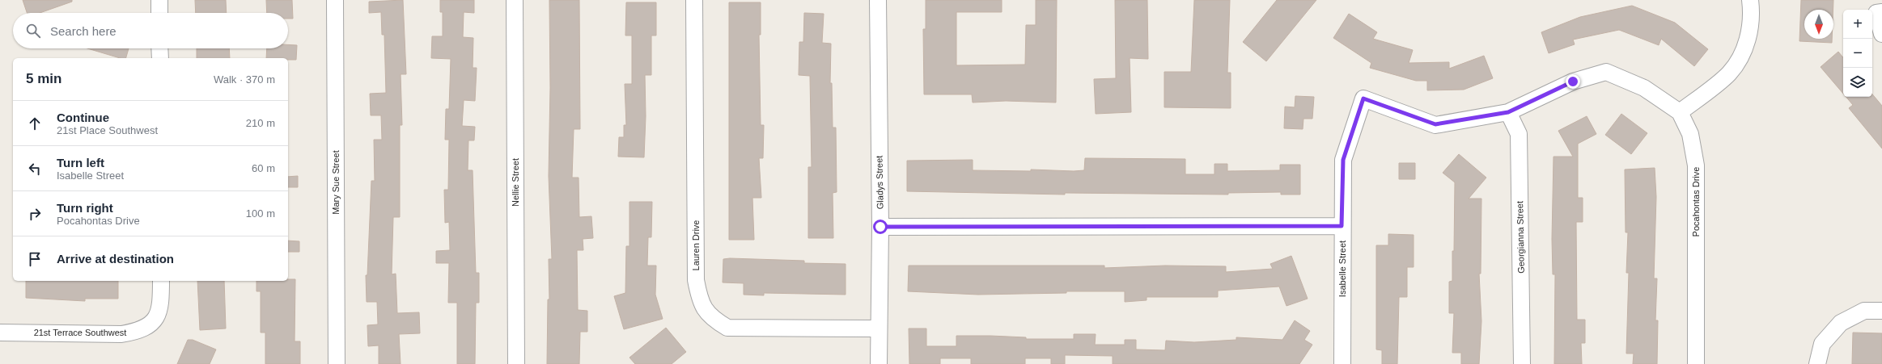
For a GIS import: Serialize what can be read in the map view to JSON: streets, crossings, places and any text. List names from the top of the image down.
{
  "streets": {
    "street": [
      "Mary Sue Street",
      "Nellie Street",
      "Gladys Street",
      "Pocahontas Drive",
      "Georgianna Street",
      "Lauren Drive",
      "Isabelle Street",
      "21st Terrace Southwest"
    ]
  },
  "crossings": [
    ["Gladys Street", "Lauren Drive"],
    ["Georgianna Street", "Isabelle Street"]
  ],
  "north": "bottom",
  "page": {
    "map_buttons": ["+", "−"],
    "search": "Search here",
    "heading": ["5 min", "Walk · 370 m"],
    "list": [
      ["Continue", "21st Place Southwest", "210 m"],
      ["Turn left", "Isabelle Street", "60 m"],
      ["Turn right", "Pocahontas Drive", "100 m"],
      "Arrive at destination"
    ]
  }
}
